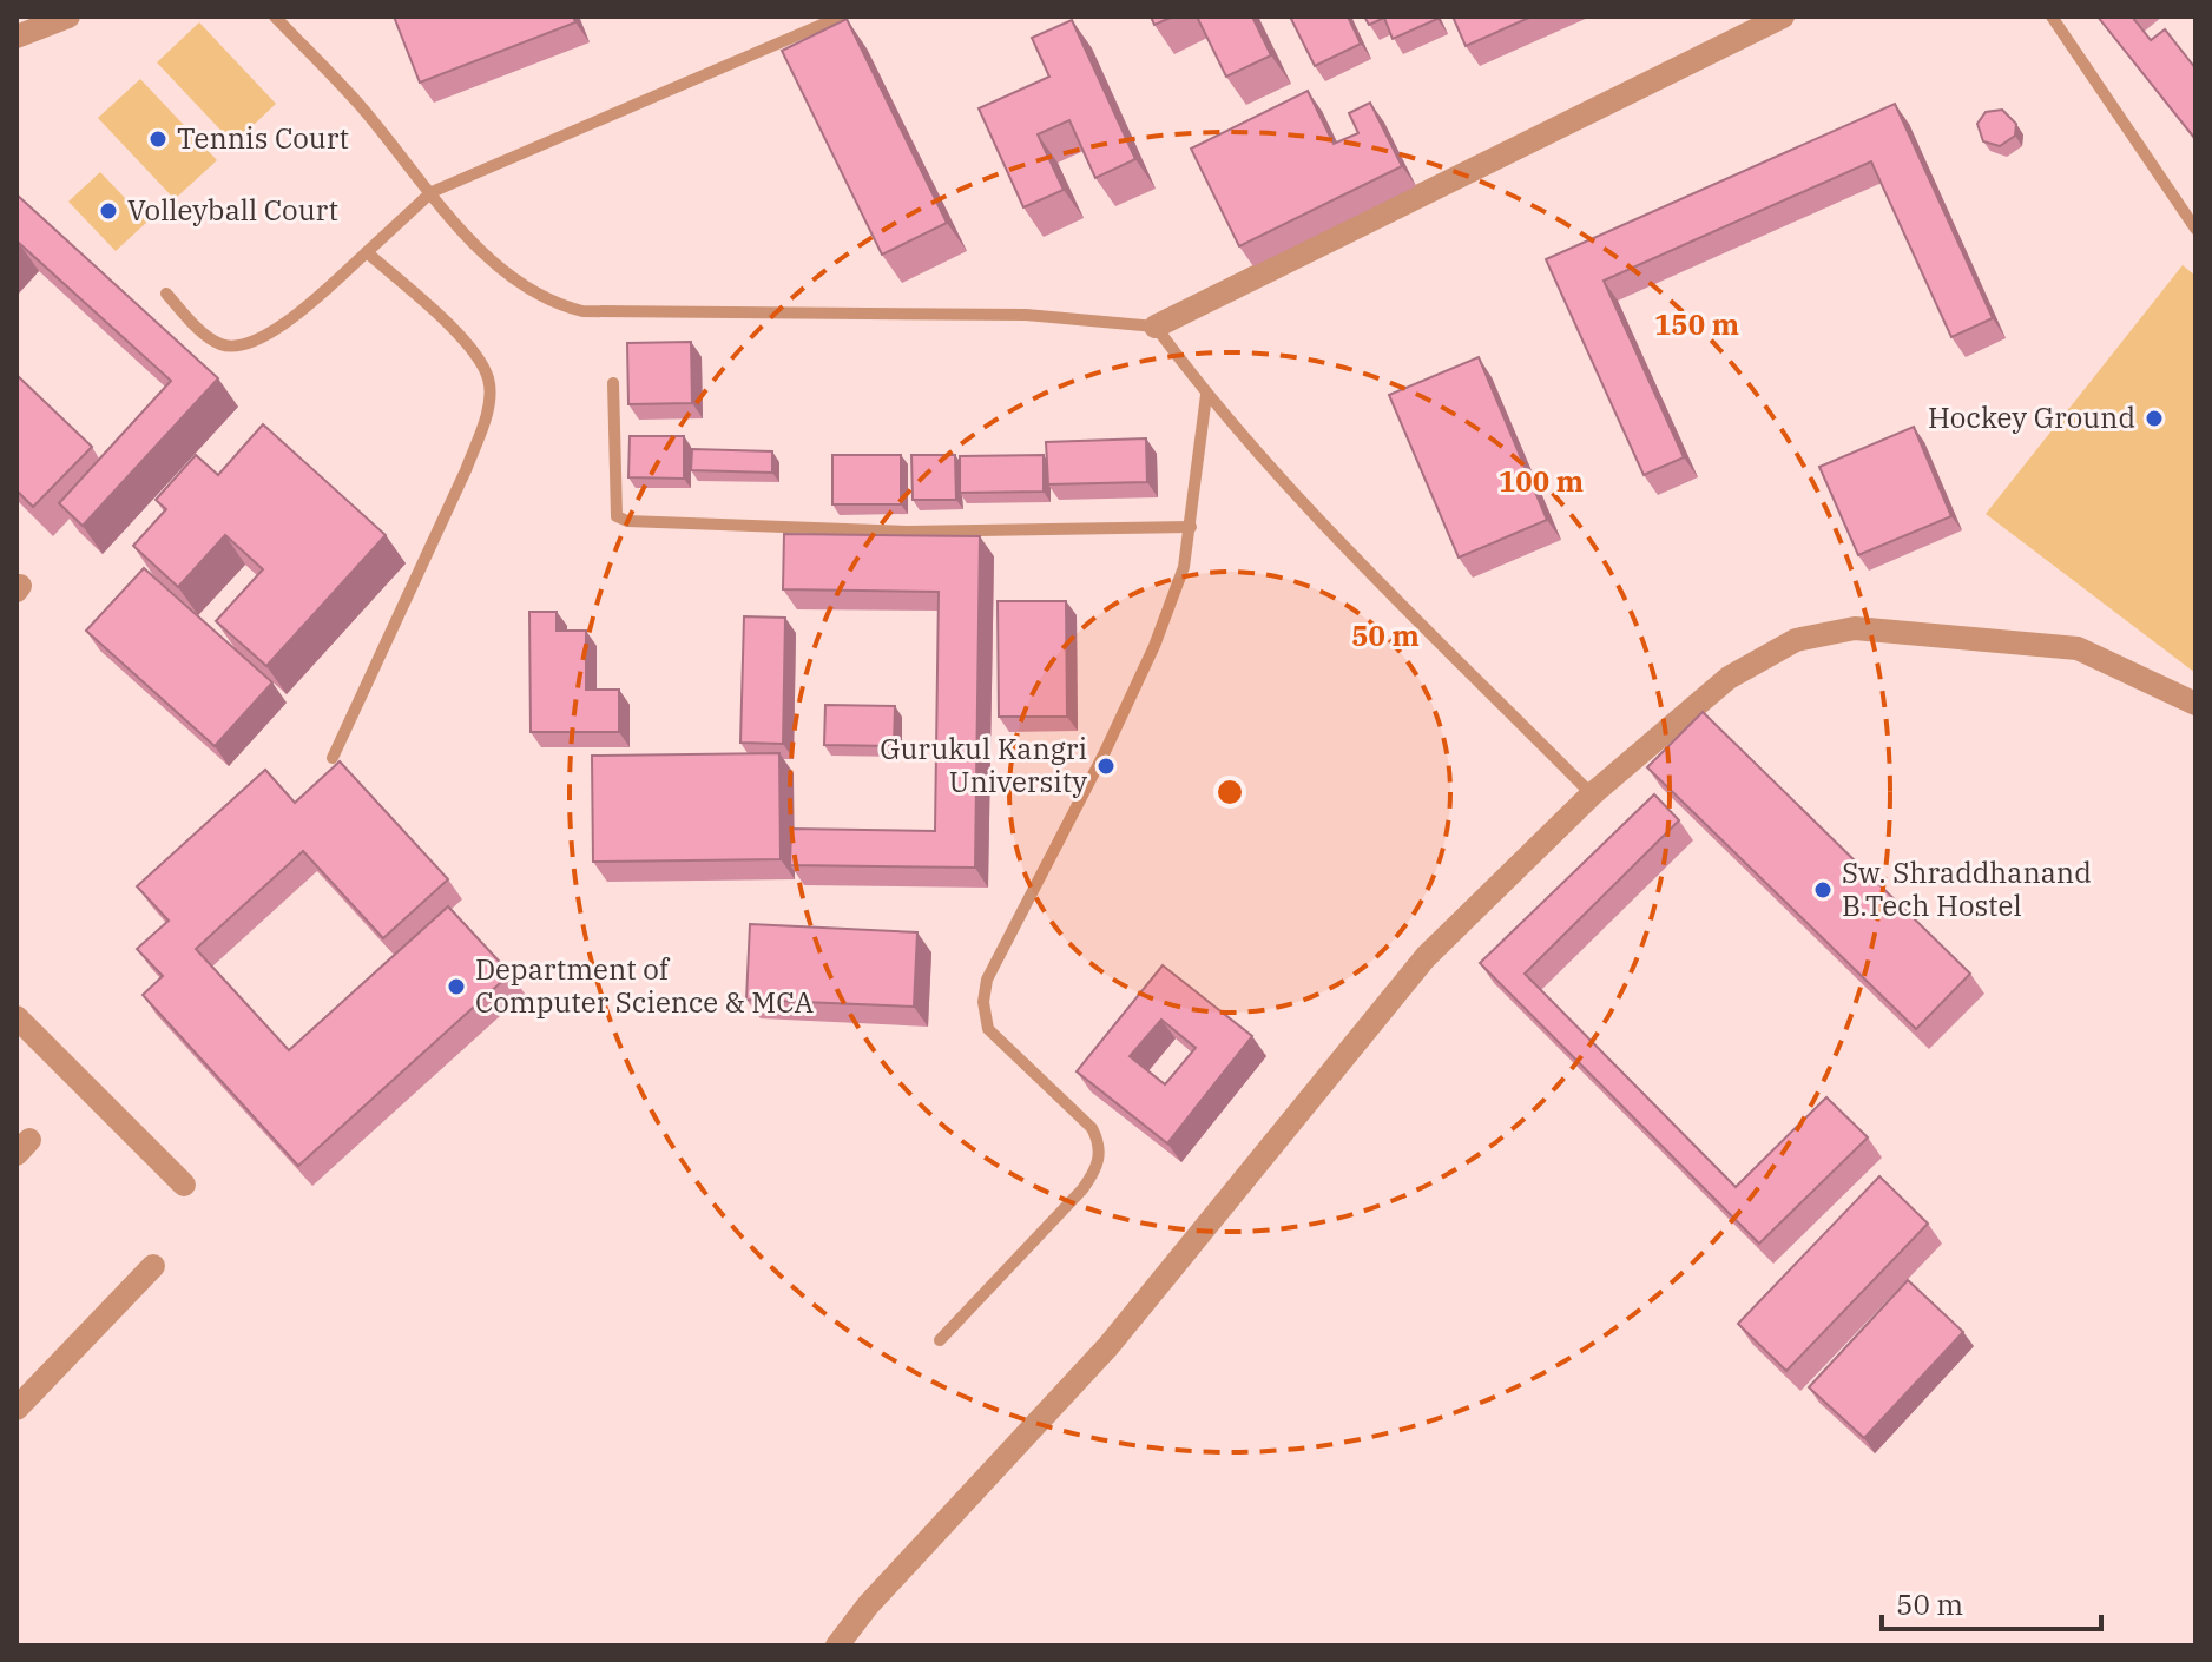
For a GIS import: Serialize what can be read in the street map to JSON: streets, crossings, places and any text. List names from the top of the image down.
{
  "places": [
    "Tennis Court",
    "Volleyball Court",
    "Hockey Ground",
    "Gurukul Kangri University",
    "Sw. Shraddhanand B.Tech Hostel",
    "Department of Computer Science & MCA"
  ],
  "scale_bar": "50 m",
  "rings": ["150 m", "100 m", "50 m"]
}
